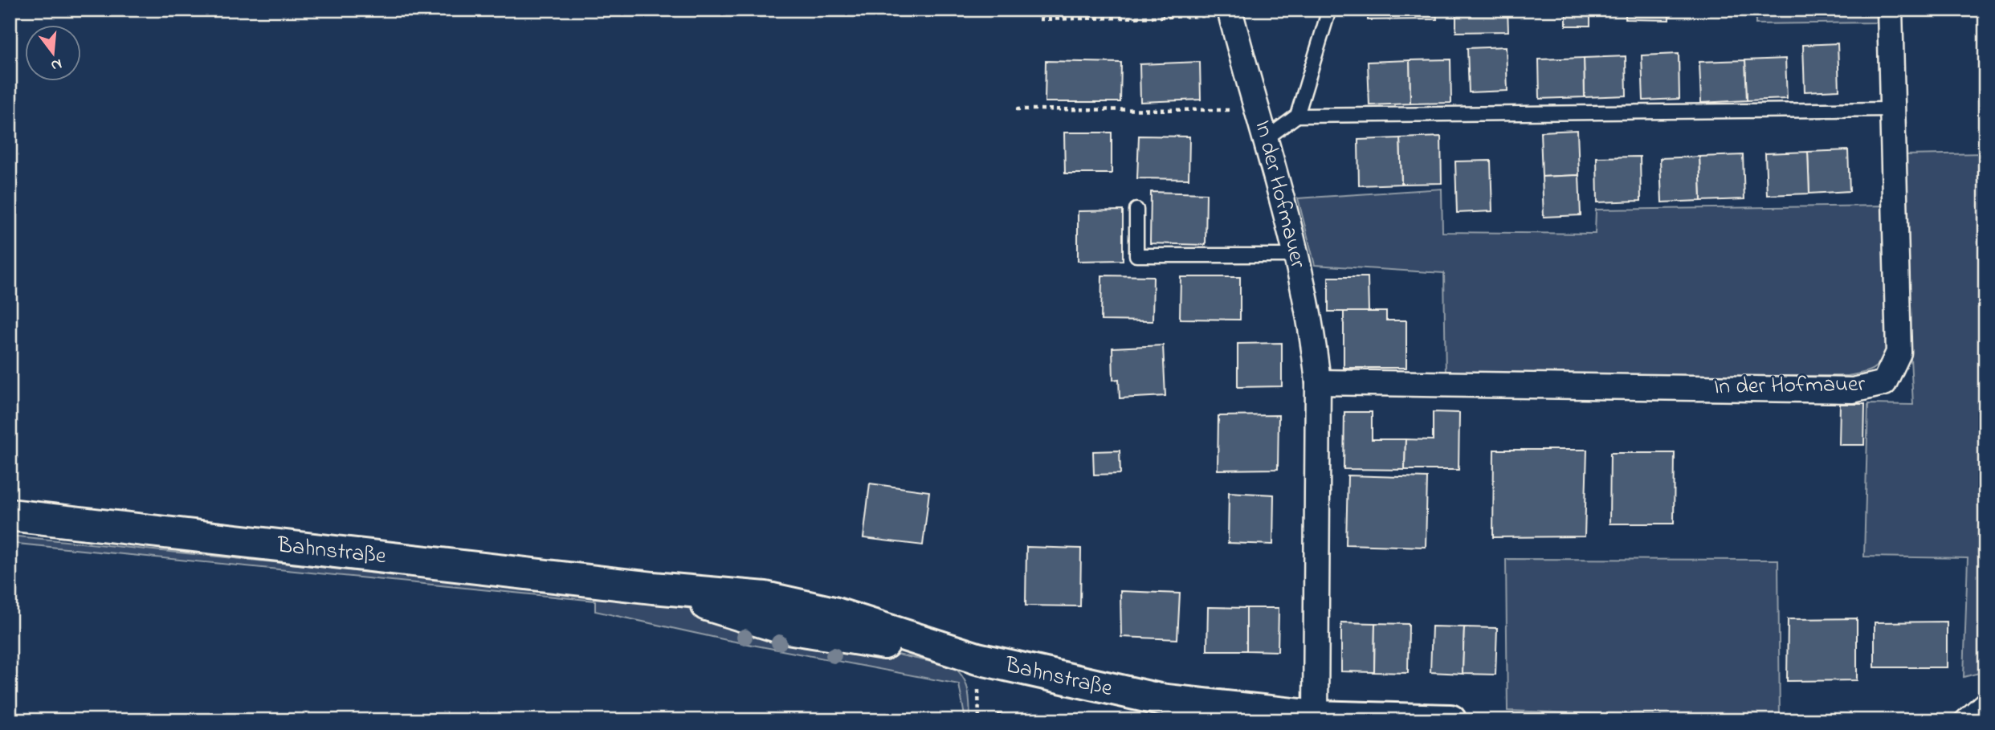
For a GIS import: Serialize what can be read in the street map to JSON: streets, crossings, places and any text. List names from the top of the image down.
{
  "streets": {
    "main road": ["Bahnstraße"],
    "street": ["In der Hofmauer"]
  },
  "crossings": [
    ["In der Hofmauer", "Bahnstraße"]
  ],
  "north": "bottom"
}
